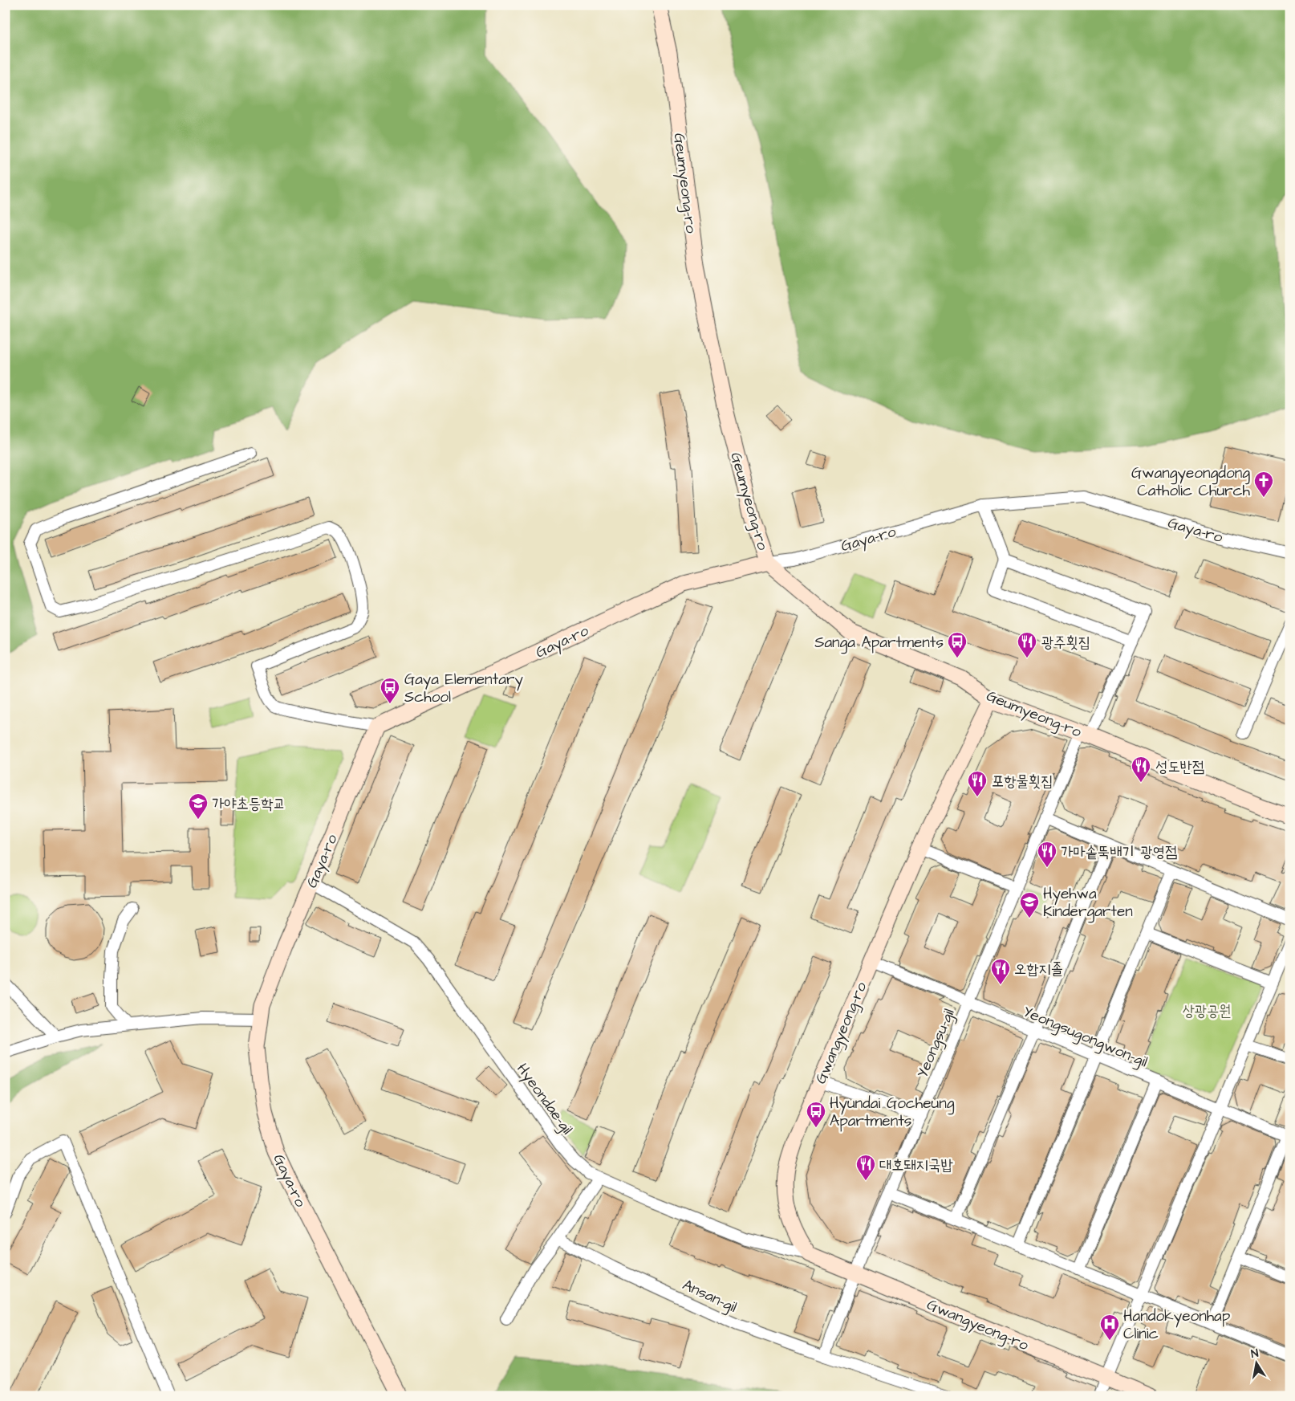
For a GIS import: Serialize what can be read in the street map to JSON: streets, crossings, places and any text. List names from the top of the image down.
{
  "streets": {
    "street": [
      "Geumyeong-ro",
      "Gaya-ro",
      "Gwangyeong-ro",
      "Yeongsugongwon-gil",
      "Yeongsu-gil",
      "Hyeondae-gil",
      "Ansan-gil"
    ]
  },
  "crossings": [
    ["Geumyeong-ro", "Gaya-ro"],
    ["Geumyeong-ro", "Gwangyeong-ro"],
    ["Geumyeong-ro", "Yeongsu-gil"],
    ["Gaya-ro", "Hyeondae-gil"],
    ["Gwangyeong-ro", "Yeongsugongwon-gil"],
    ["Gwangyeong-ro", "Yeongsu-gil"],
    ["Gwangyeong-ro", "Hyeondae-gil"],
    ["Yeongsugongwon-gil", "Yeongsu-gil"],
    ["Yeongsu-gil", "Ansan-gil"]
  ],
  "parks": ["상광공원"],
  "places": {
    "church": ["Gwangyeongdong Catholic Church"],
    "bus stop": ["Sanga Apartments", "Gaya Elementary School", "Hyundai Gocheung Apartments"],
    "restaurant": [
      "광주횟집",
      "성도반점",
      "포항물횟집",
      "가마솥뚝배기 광영점",
      "오합지졸",
      "대호돼지국밥"
    ],
    "school or university": ["가야초등학교", "Hyehwa Kindergarten"],
    "hospital": ["Handokyeonhap Clinic"]
  },
  "north": "top"
}
